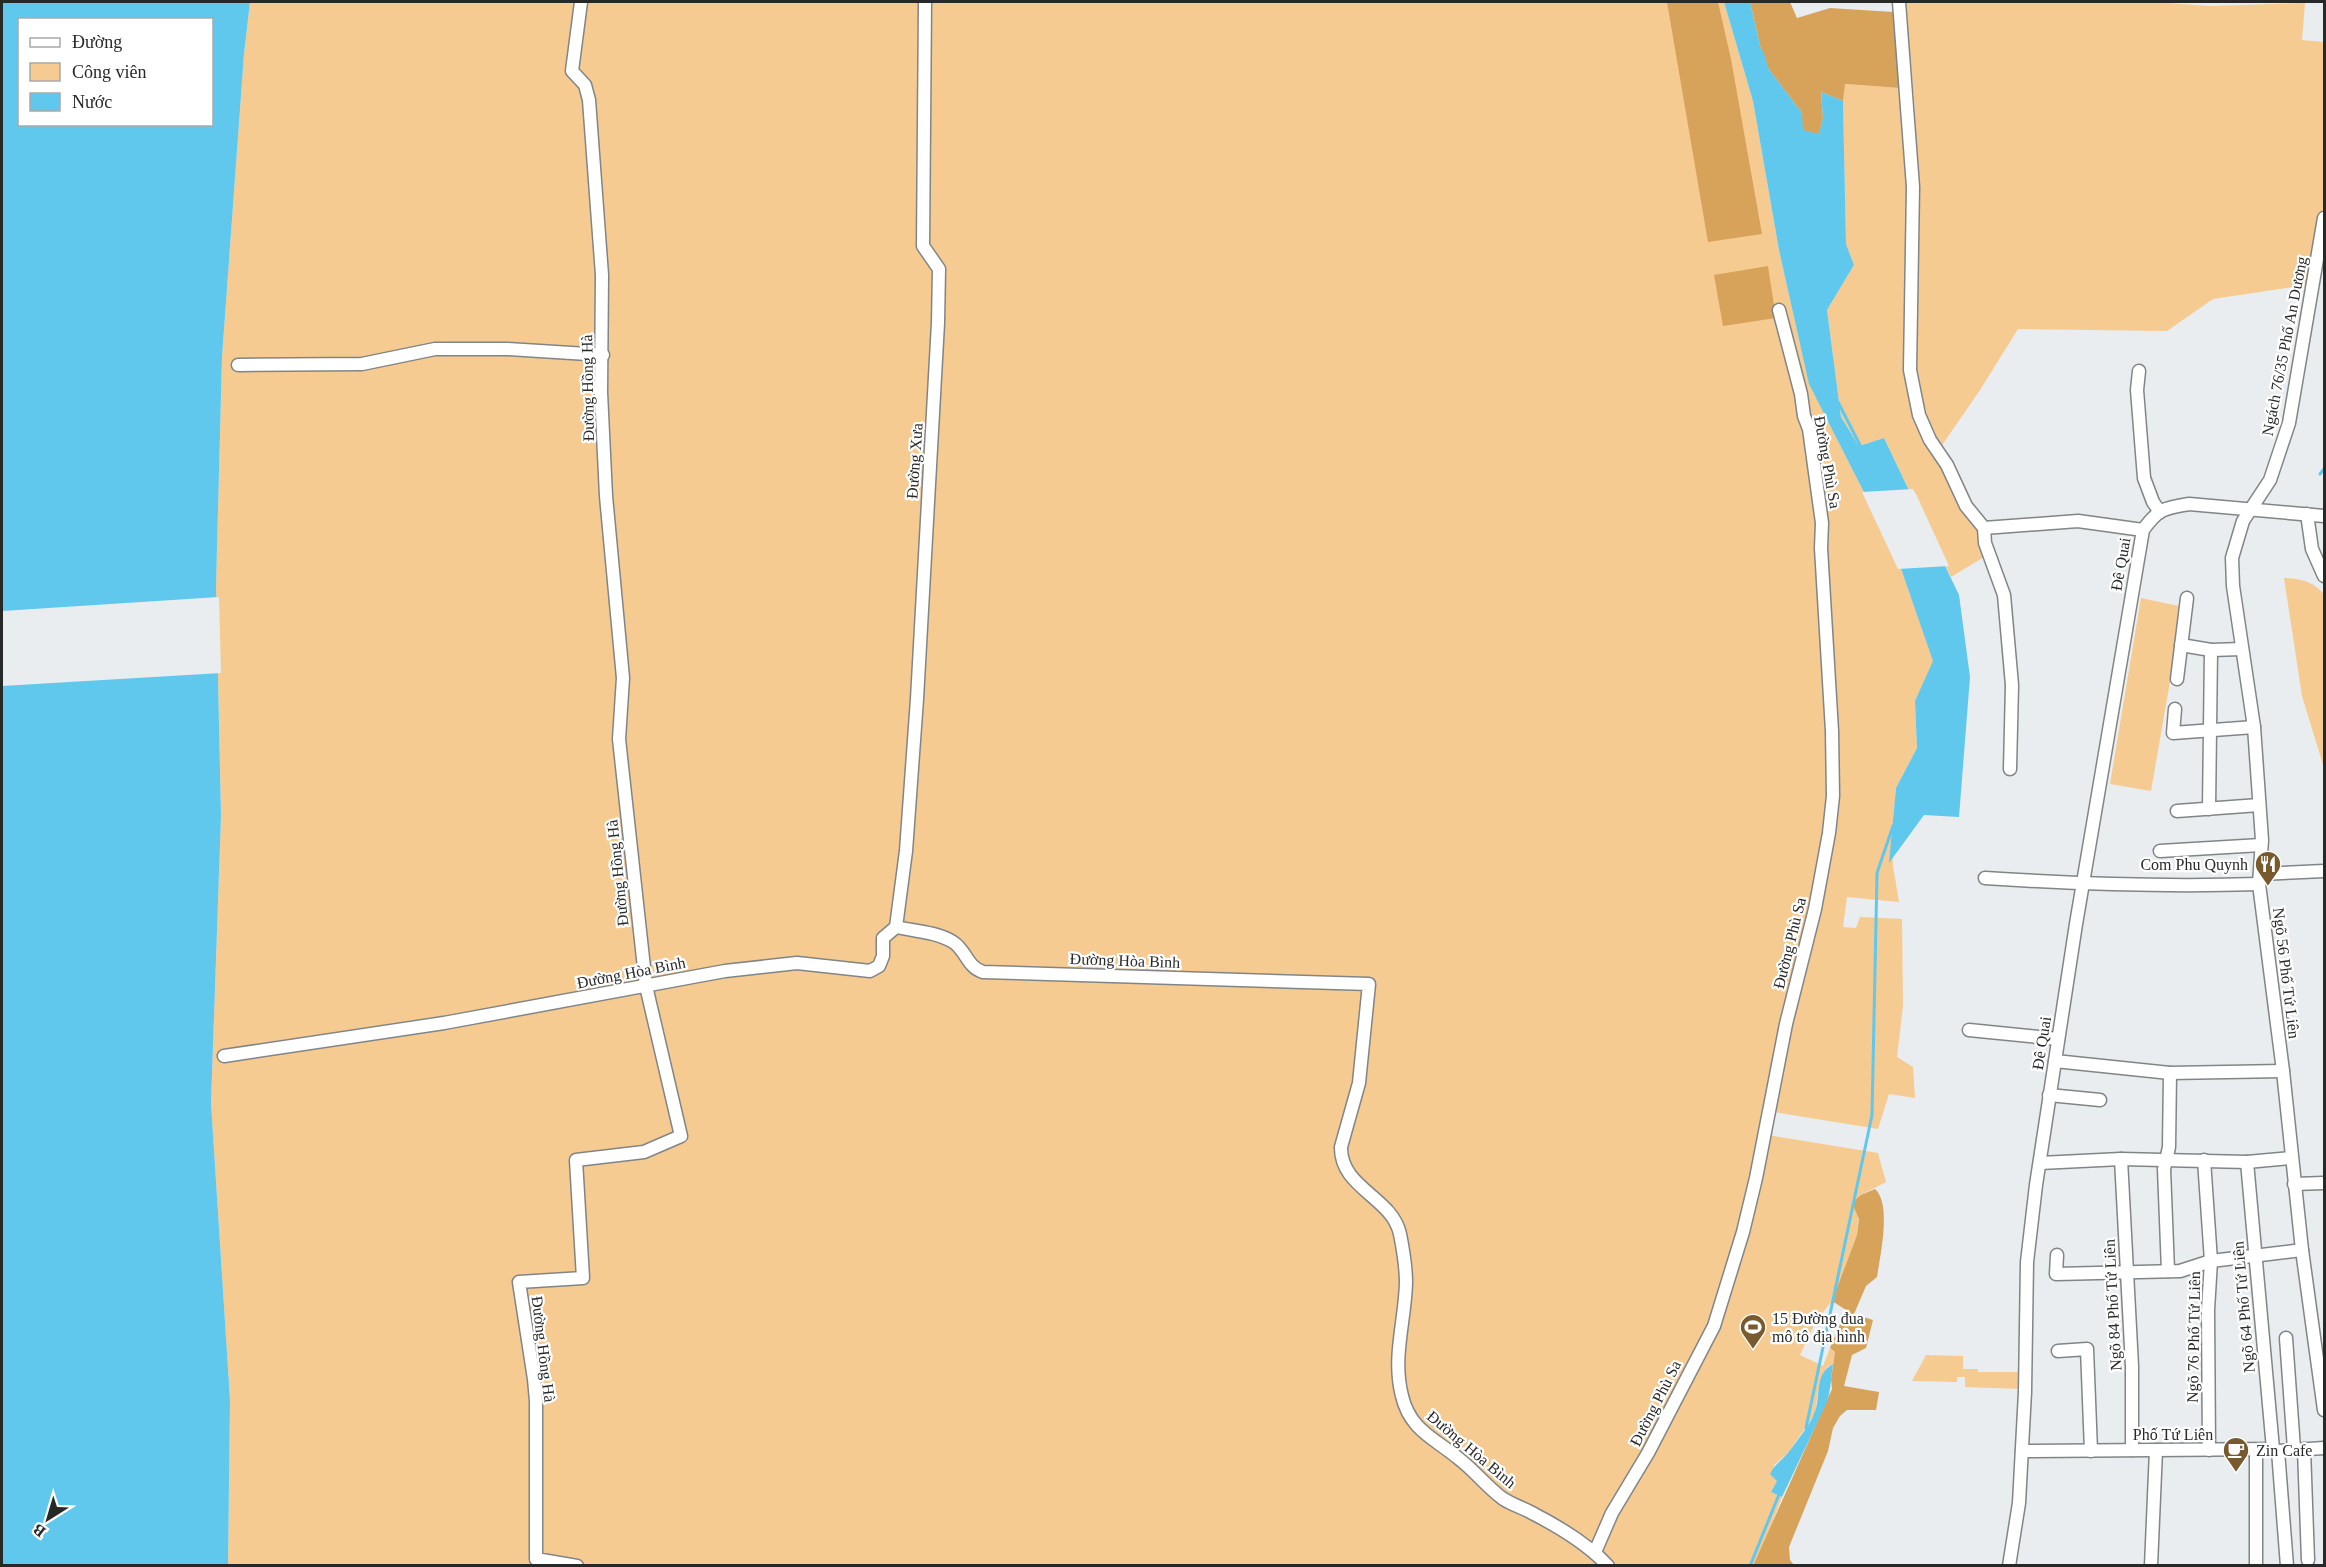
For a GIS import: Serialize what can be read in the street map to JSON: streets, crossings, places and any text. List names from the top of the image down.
{
  "streets": {
    "street": [
      "Ngách 76/35 Phố An Dương",
      "Đường Hồng Hà",
      "Đường Xưa",
      "Đường Phù Sa",
      "Đê Quai",
      "Đường Hòa Bình",
      "Ngõ 56 Phố Tứ Liên",
      "Ngõ 84 Phố Tứ Liên",
      "Ngõ 64 Phố Tứ Liên",
      "Ngõ 76 Phố Tứ Liên",
      "Phố Tứ Liên"
    ]
  },
  "crossings": [
    ["Ngách 76/35 Phố An Dương", "Ngõ 56 Phố Tứ Liên"],
    ["Đường Hồng Hà", "Đường Hòa Bình"],
    ["Đường Xưa", "Đường Hòa Bình"],
    ["Đường Phù Sa", "Đường Hòa Bình"],
    ["Đê Quai", "Phố Tứ Liên"],
    ["Ngõ 84 Phố Tứ Liên", "Phố Tứ Liên"],
    ["Ngõ 64 Phố Tứ Liên", "Phố Tứ Liên"],
    ["Ngõ 76 Phố Tứ Liên", "Phố Tứ Liên"]
  ],
  "places": {
    "restaurant": ["Com Phu Quynh"],
    "sports": ["15 Đường đua mô tô địa hình"],
    "cafe": ["Zin Cafe"]
  },
  "legend": ["Đường", "Công viên", "Nước"],
  "north": "bottom left"
}
